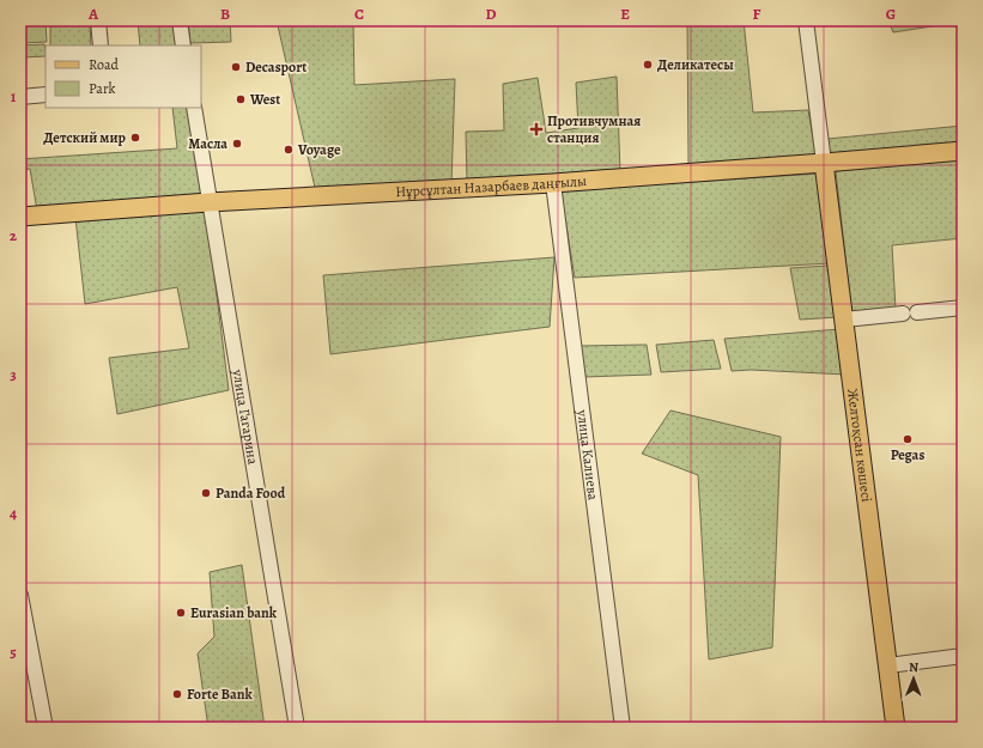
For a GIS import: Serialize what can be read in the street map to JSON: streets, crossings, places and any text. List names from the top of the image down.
{
  "streets": {
    "main road": ["Нұрсұлтан Назарбаев даңғылы", "Желтоқсан көшесі"],
    "street": ["улица Гагарина", "улица Калиева"]
  },
  "crossings": [
    ["Нұрсұлтан Назарбаев даңғылы", "улица Гагарина"],
    ["Нұрсұлтан Назарбаев даңғылы", "Желтоқсан көшесі"],
    ["Нұрсұлтан Назарбаев даңғылы", "улица Калиева"]
  ],
  "places": {
    "other": [
      "Деликатесы",
      "Decasport",
      "West",
      "Детский мир",
      "Масла",
      "Voyage",
      "Pegas",
      "Panda Food",
      "Eurasian bank",
      "Forte Bank"
    ],
    "health": ["Противчумная станция"]
  },
  "legend": ["Road", "Park"],
  "north": "top",
  "grid": {
    "columns": [
      "A",
      "B",
      "C",
      "D",
      "E",
      "F",
      "G"
    ],
    "rows": [
      "1",
      "2",
      "3",
      "4",
      "5"
    ]
  }
}
